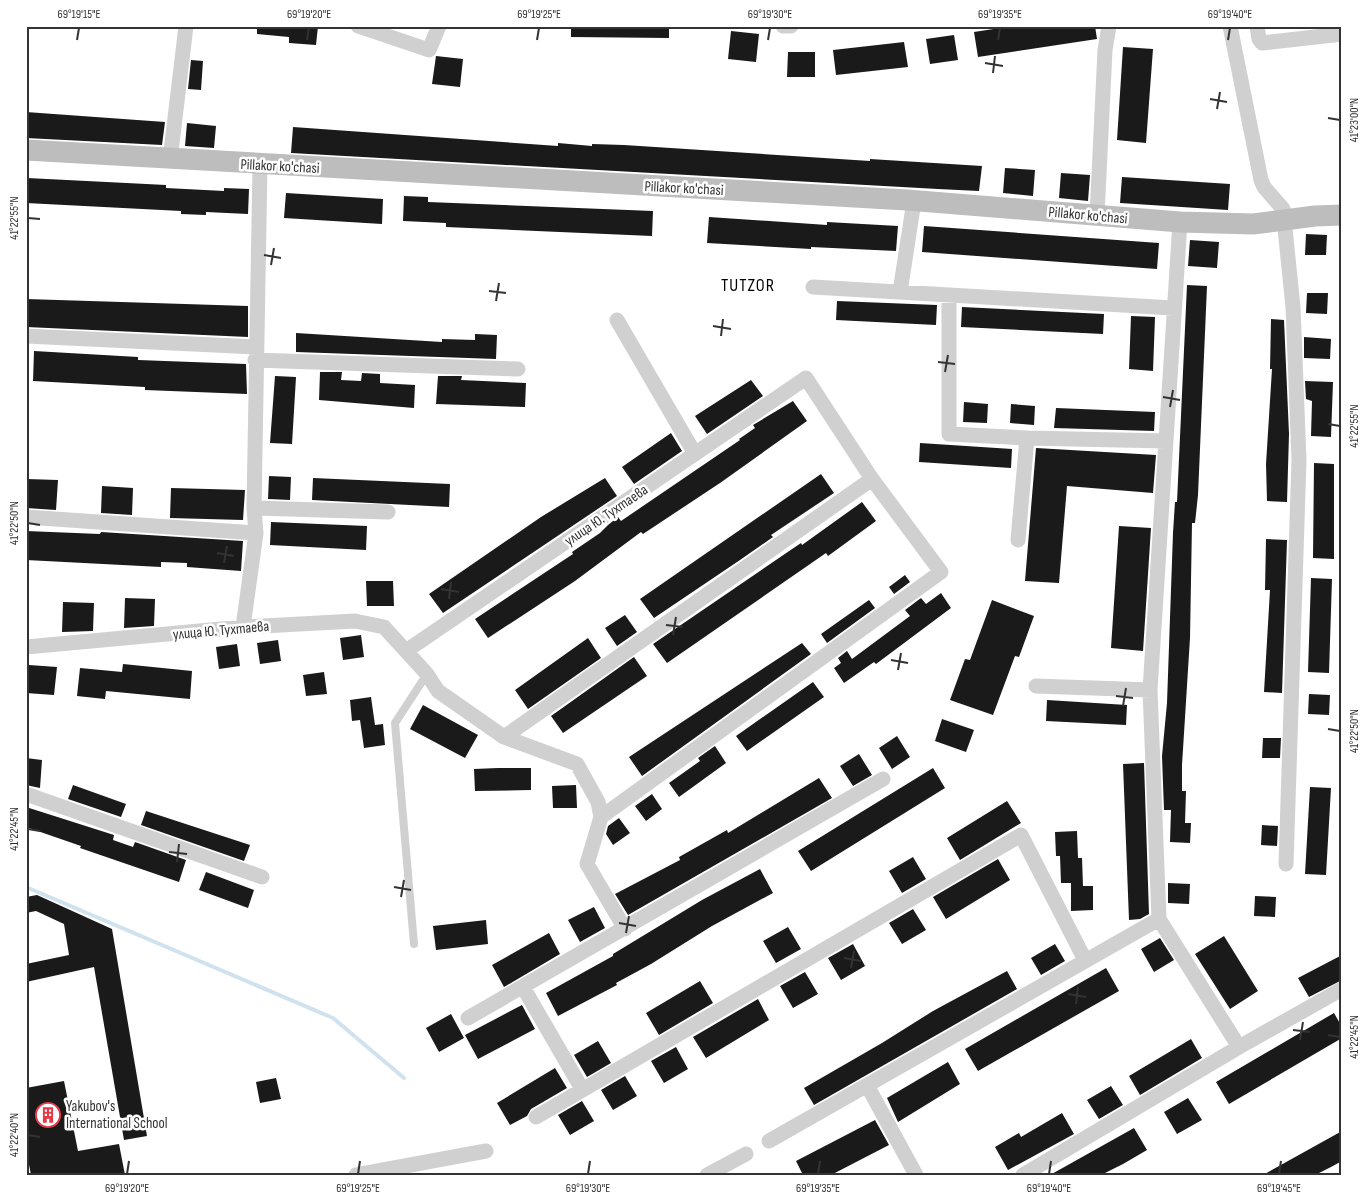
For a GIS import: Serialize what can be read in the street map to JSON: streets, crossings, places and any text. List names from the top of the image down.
{
  "streets": {
    "street": ["Pillakor ko'chasi", "улица Ю. Тухтаева"]
  },
  "districts": ["TUTZOR"],
  "places": {
    "building": ["Yakubov's International School"]
  },
  "coordinates": [
    "69°19'15\"E",
    "69°19'20\"E",
    "69°19'25\"E",
    "69°19'30\"E",
    "69°19'35\"E",
    "69°19'40\"E",
    "41°23'00\"N",
    "41°22'55\"N",
    "41°22'50\"N",
    "41°22'45\"N",
    "41°22'40\"N",
    "69°19'45\"E"
  ]
}
